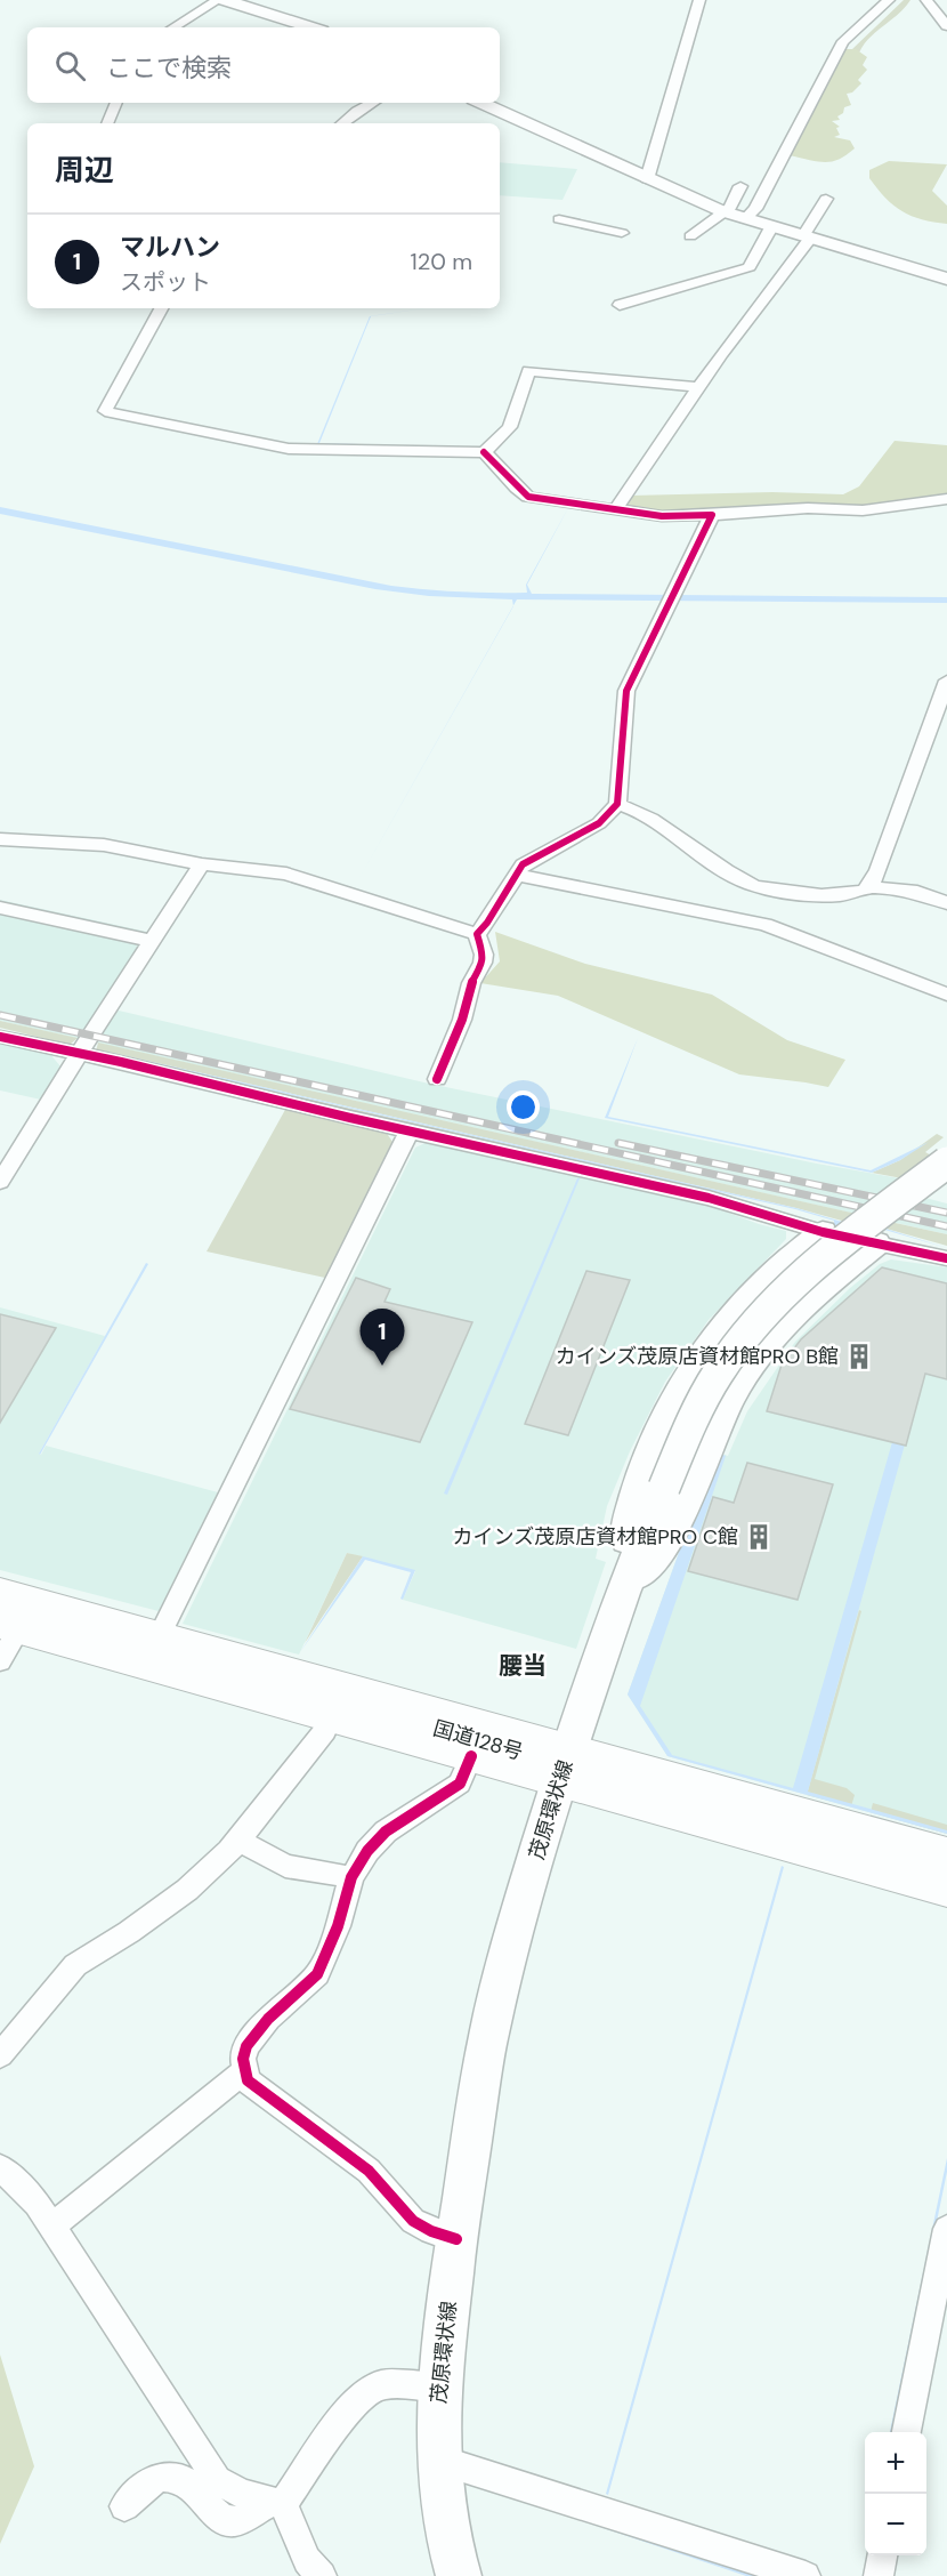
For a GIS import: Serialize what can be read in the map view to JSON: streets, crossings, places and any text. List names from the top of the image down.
{
  "streets": {
    "highway": ["国道128号"],
    "main road": ["茂原環状線"]
  },
  "crossings": [
    ["国道128号", "茂原環状線"]
  ],
  "districts": ["腰当"],
  "places": {
    "building": ["カインズ茂原店資材館PRO B館", "カインズ茂原店資材館PRO C館"]
  },
  "page": {
    "search": "ここで検索",
    "heading": "周辺",
    "list": [
      {
        "mark": "1",
        "name": "マルハン",
        "note": "スポット",
        "value": "120 m"
      }
    ],
    "pins": "1",
    "map_buttons": ["+", "−"]
  }
}
